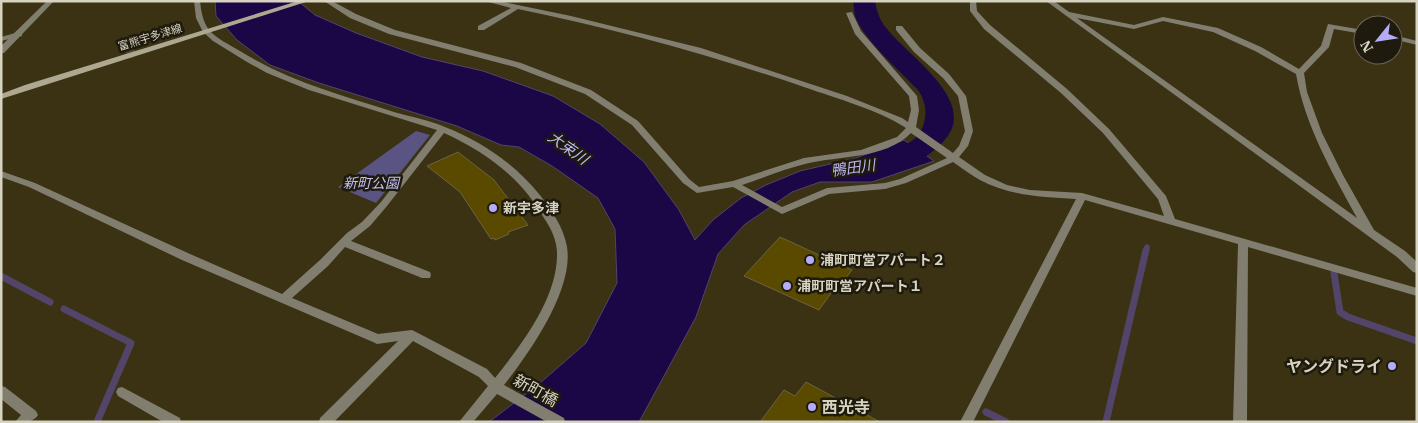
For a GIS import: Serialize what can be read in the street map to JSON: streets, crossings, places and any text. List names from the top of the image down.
{
  "streets": {
    "main road": ["富熊宇多津線"],
    "street": ["新町橋"]
  },
  "water": ["大束川", "鴨田川"],
  "parks": ["新町公園"],
  "places": [
    "新宇多津",
    "浦町町営アパート２",
    "浦町町営アパート１",
    "ヤングドライ",
    "西光寺"
  ],
  "north": "bottom left"
}
